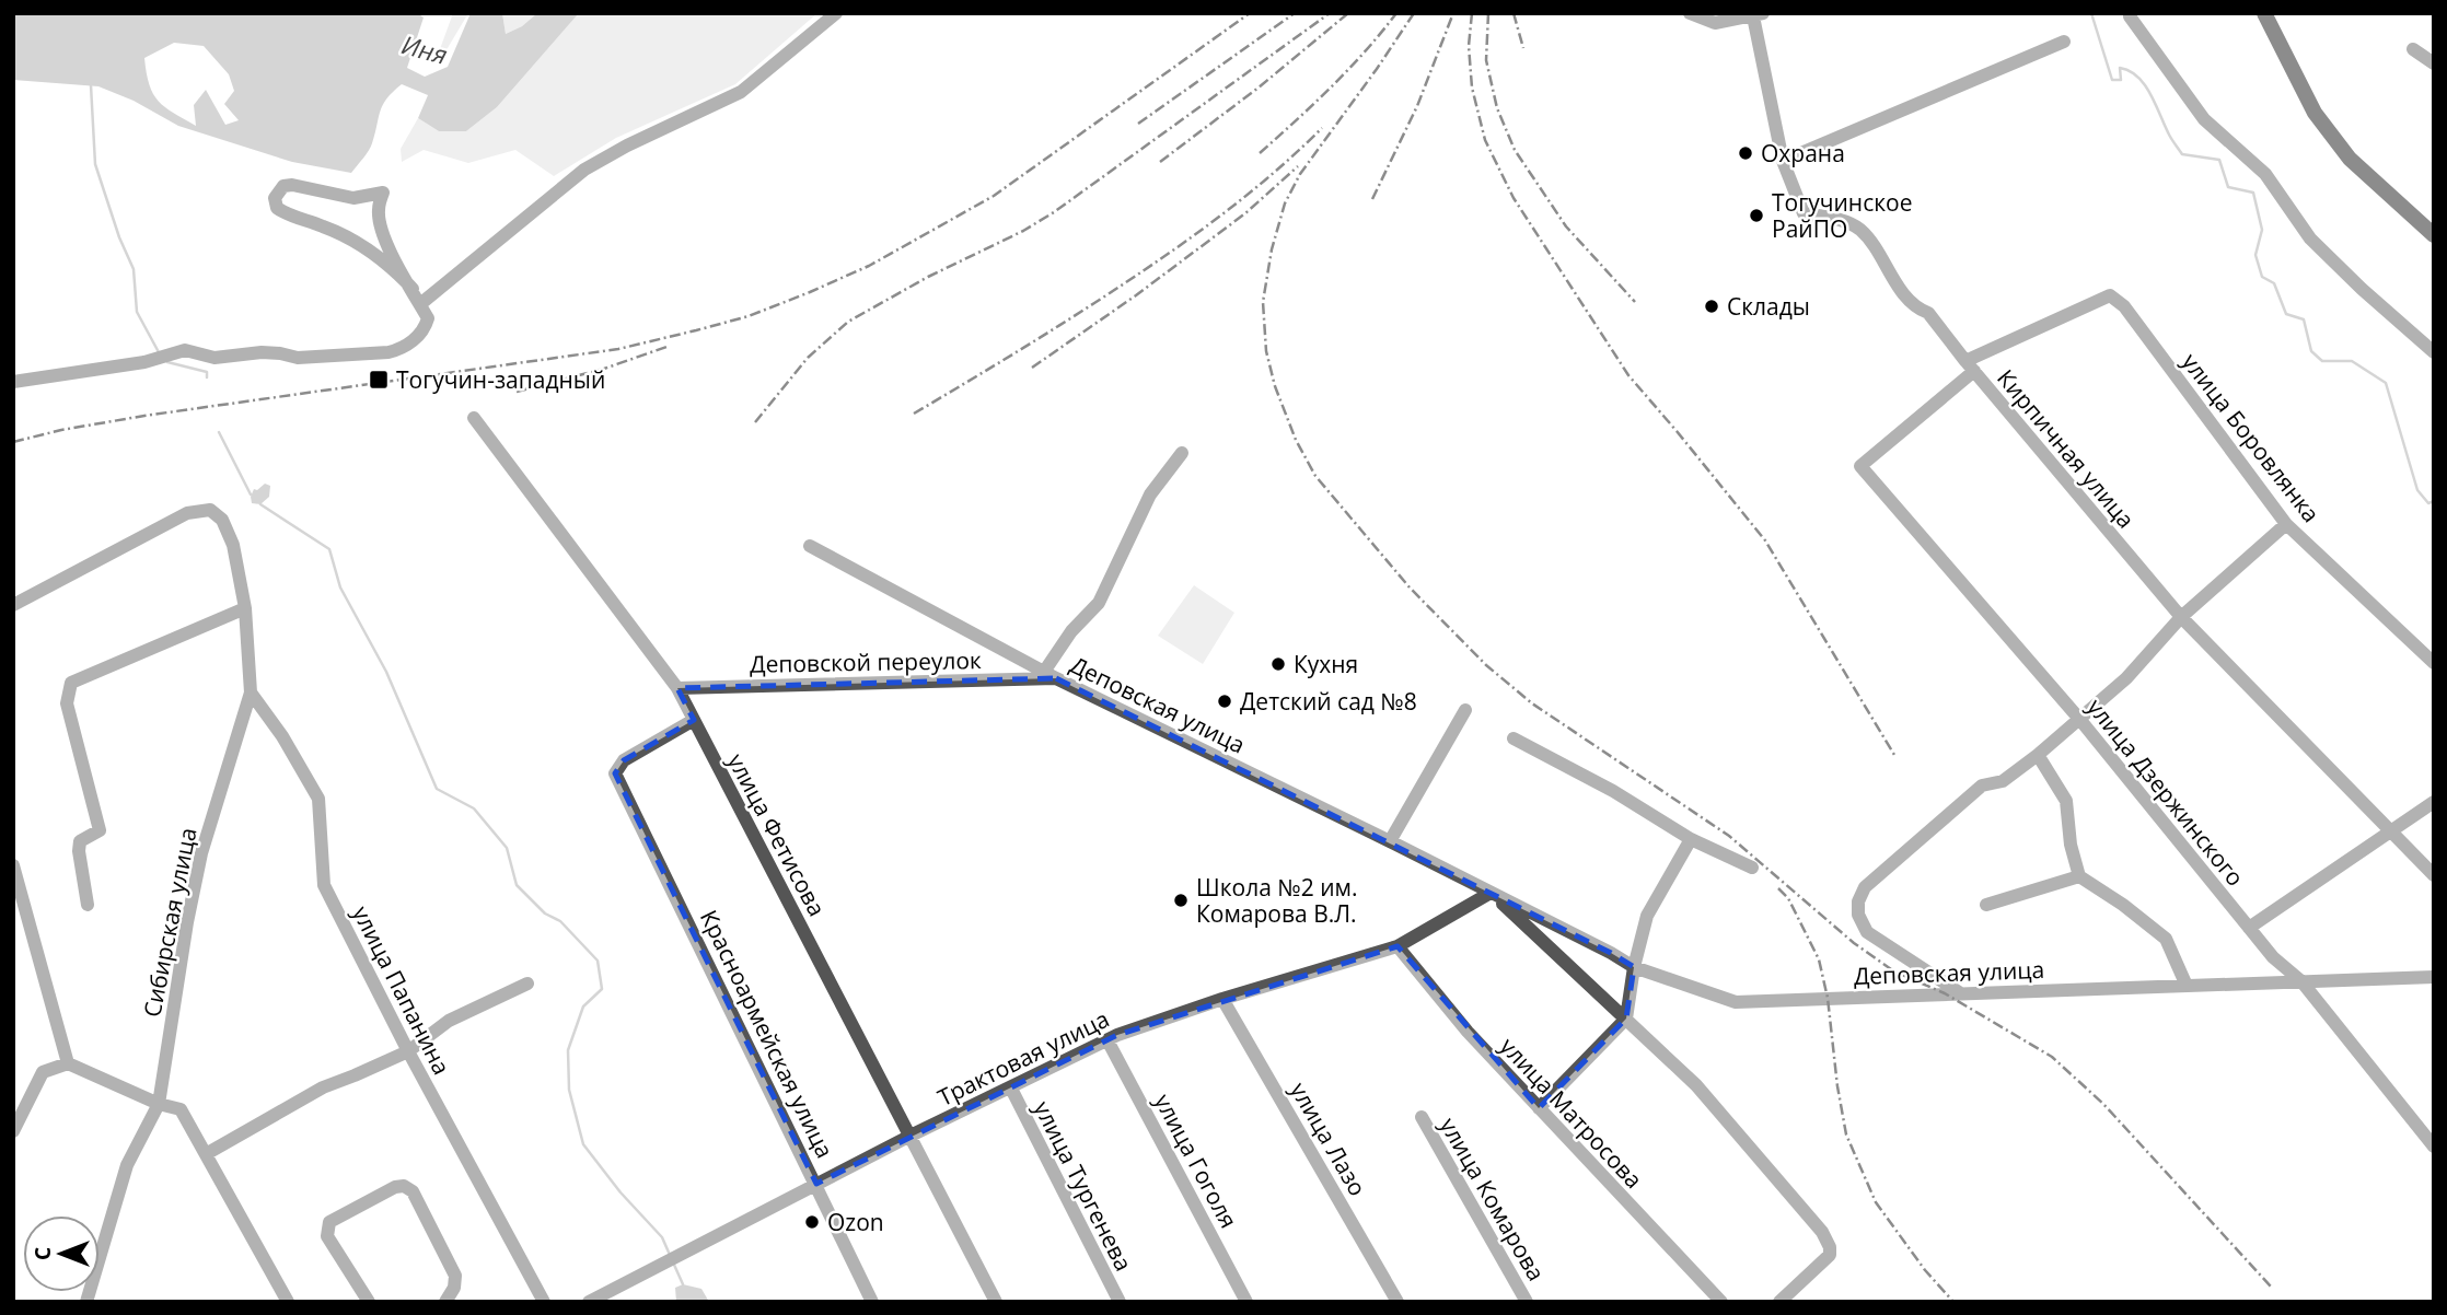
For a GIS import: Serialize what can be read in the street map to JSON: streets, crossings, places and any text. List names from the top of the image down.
{
  "streets": {
    "street": [
      "улица Боровлянка",
      "Кирпичная улица",
      "Деповской переулок",
      "Деповская улица",
      "улица Дзержинского",
      "улица Фетисова",
      "Сибирская улица",
      "улица Папанина",
      "Красноармейская улица",
      "Трактовая улица",
      "улица Матросова",
      "улица Лазо",
      "улица Гоголя",
      "улица Тургенева",
      "улица Комарова"
    ]
  },
  "crossings": [
    ["улица Боровлянка", "Кирпичная улица"],
    ["улица Боровлянка", "улица Дзержинского"],
    ["Кирпичная улица", "улица Дзержинского"],
    ["Деповской переулок", "Деповская улица"],
    ["Деповской переулок", "улица Фетисова"],
    ["Деповская улица", "улица Дзержинского"],
    ["Деповская улица", "Трактовая улица"],
    ["улица Фетисова", "Красноармейская улица"],
    ["улица Фетисова", "Трактовая улица"],
    ["Сибирская улица", "улица Папанина"],
    ["Красноармейская улица", "Трактовая улица"],
    ["Трактовая улица", "улица Матросова"],
    ["Трактовая улица", "улица Лазо"],
    ["Трактовая улица", "улица Гоголя"],
    ["Трактовая улица", "улица Тургенева"]
  ],
  "water": ["Иня"],
  "places": {
    "other": [
      "Охрана",
      "Тогучинское РайПО",
      "Склады",
      "Кухня",
      "Детский сад №8",
      "Школа №2 им. Комарова В.Л.",
      "Ozon"
    ],
    "transit": ["Тогучин-западный"]
  },
  "north": "left"
}
